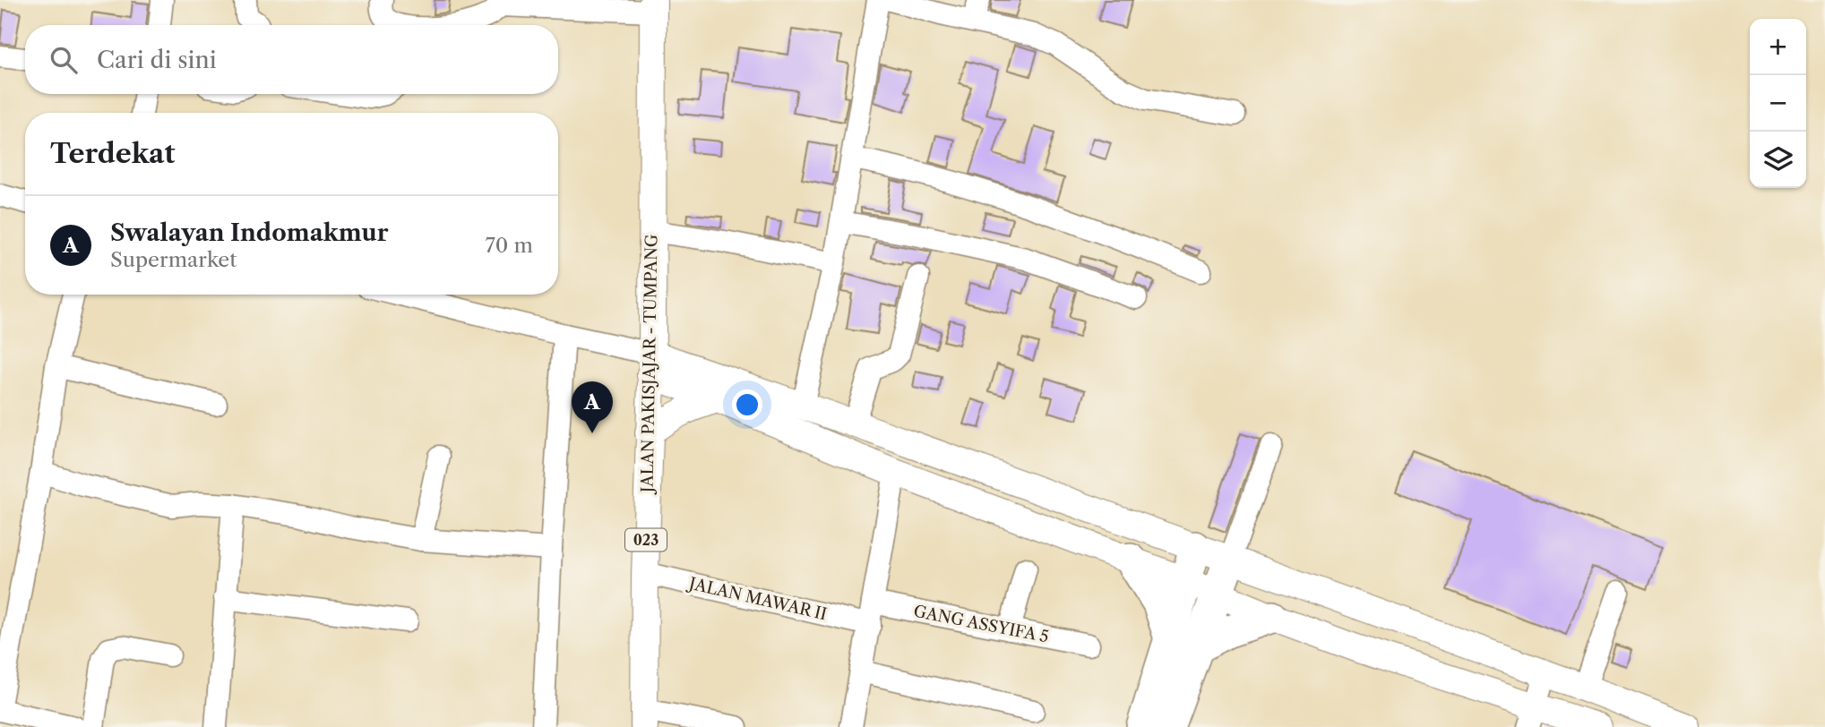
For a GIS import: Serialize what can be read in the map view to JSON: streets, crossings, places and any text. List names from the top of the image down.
{
  "streets": {
    "main road": ["JALAN PAKISJAJAR - TUMPANG", "023"],
    "street": ["JALAN MAWAR II", "GANG ASSYIFA 5"]
  },
  "crossings": [
    ["JALAN PAKISJAJAR - TUMPANG", "JALAN MAWAR II"]
  ],
  "page": {
    "map_buttons": ["+", "−"],
    "search": "Cari di sini",
    "heading": "Terdekat",
    "list": [
      {
        "mark": "A",
        "name": "Swalayan Indomakmur",
        "note": "Supermarket",
        "value": "70 m"
      }
    ],
    "pins": "A"
  }
}
